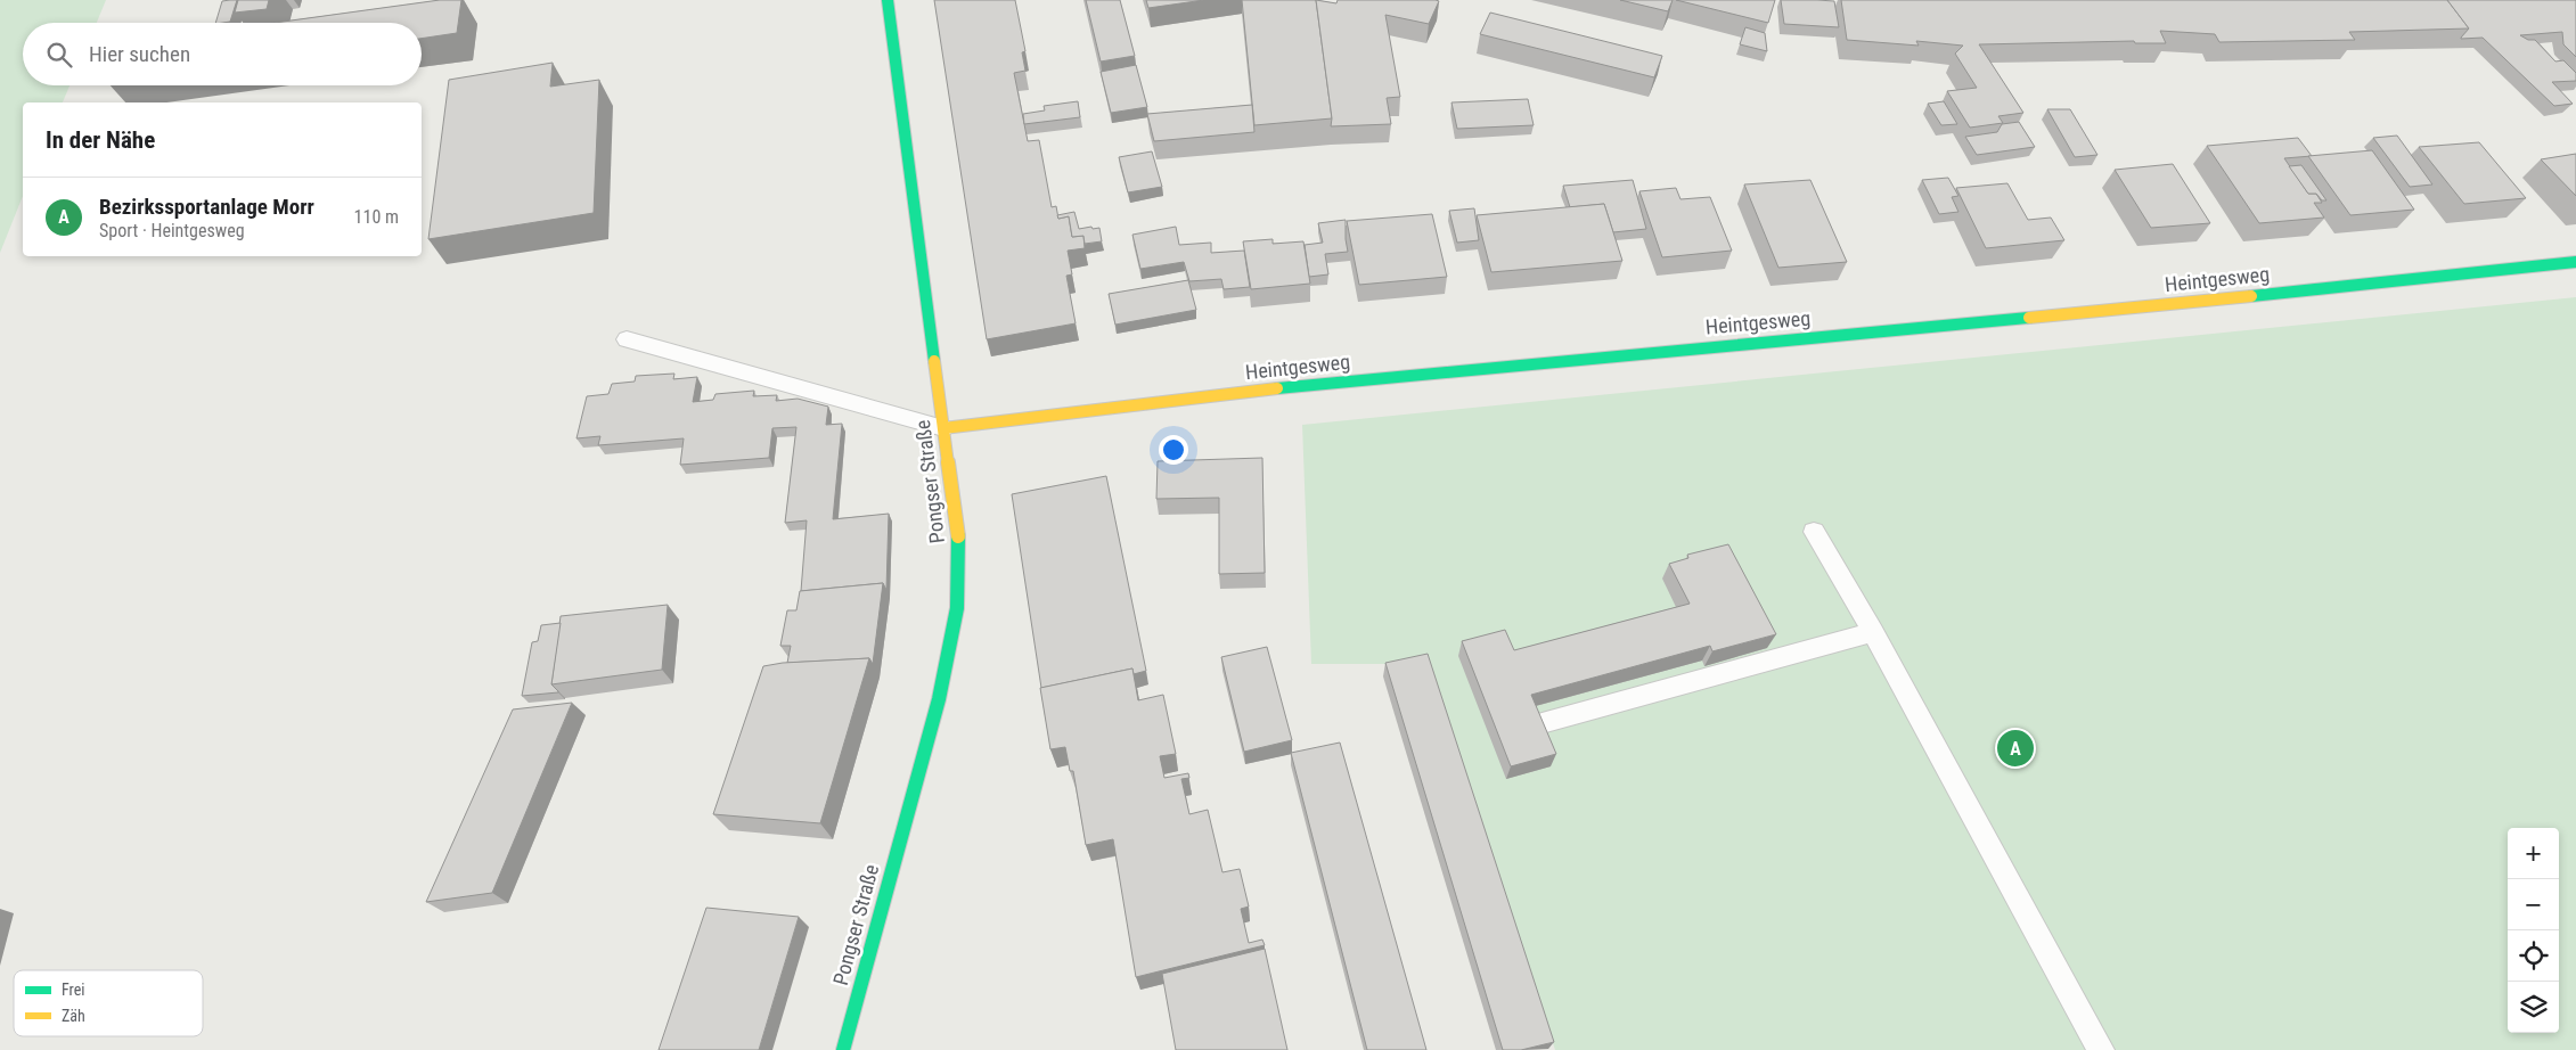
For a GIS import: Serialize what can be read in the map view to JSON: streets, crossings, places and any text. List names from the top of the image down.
{
  "streets": {
    "street": ["Heintgesweg", "Pongser Straße"]
  },
  "crossings": [
    ["Heintgesweg", "Pongser Straße"]
  ],
  "legend": ["Frei", "Zäh"],
  "page": {
    "search": "Hier suchen",
    "heading": "In der Nähe",
    "list": [
      {
        "mark": "A",
        "name": "Bezirkssportanlage Morr",
        "note": "Sport · Heintgesweg",
        "value": "110 m"
      }
    ],
    "pins": "A",
    "map_buttons": ["+", "−"]
  }
}
